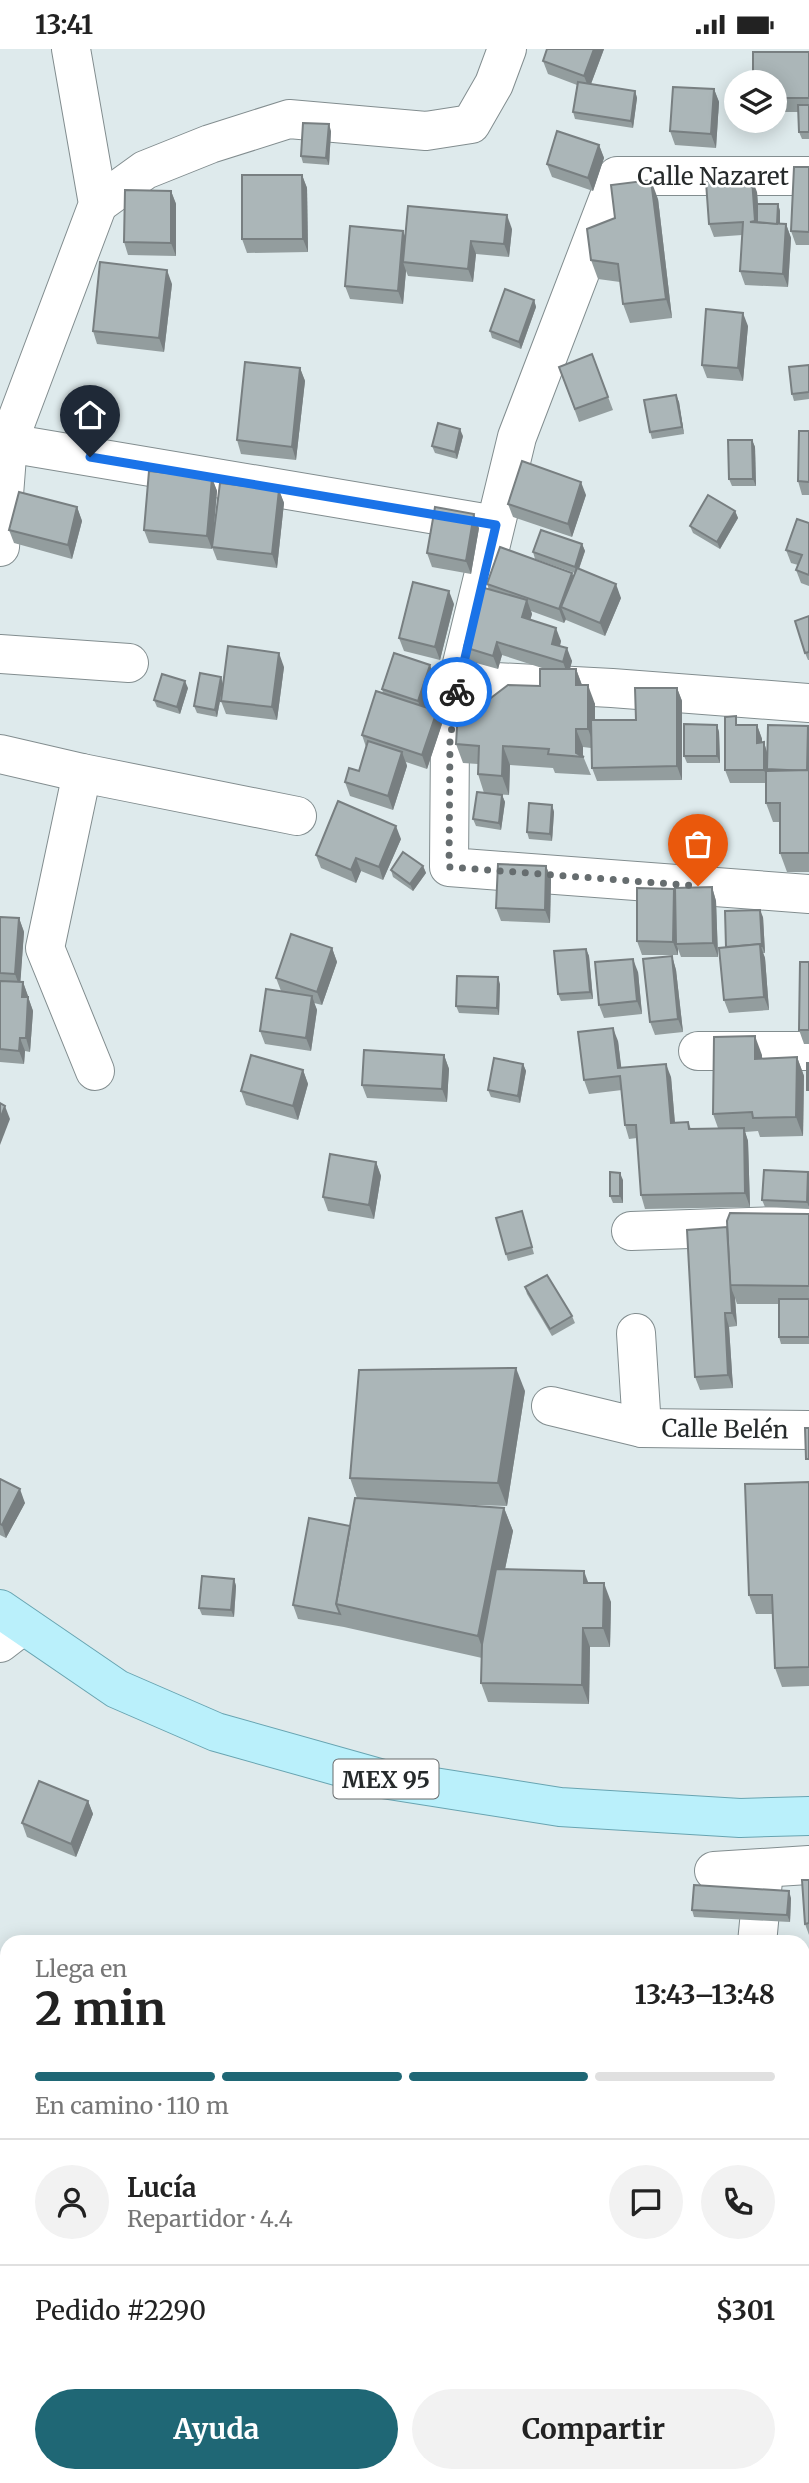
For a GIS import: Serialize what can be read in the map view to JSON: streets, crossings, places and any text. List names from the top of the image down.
{
  "streets": {
    "main road": ["MEX 95"],
    "street": ["Calle Nazaret", "Calle Belén"]
  },
  "page": {
    "status": "13:41",
    "heading": ["2 min", "Llega en", "13:43–13:48"],
    "panel": [
      "Lucía",
      "Repartidor · 4.4",
      "Pedido #2290",
      "$301"
    ],
    "bar": "En camino · 110 m",
    "buttons": ["Ayuda", "Compartir"]
  }
}
